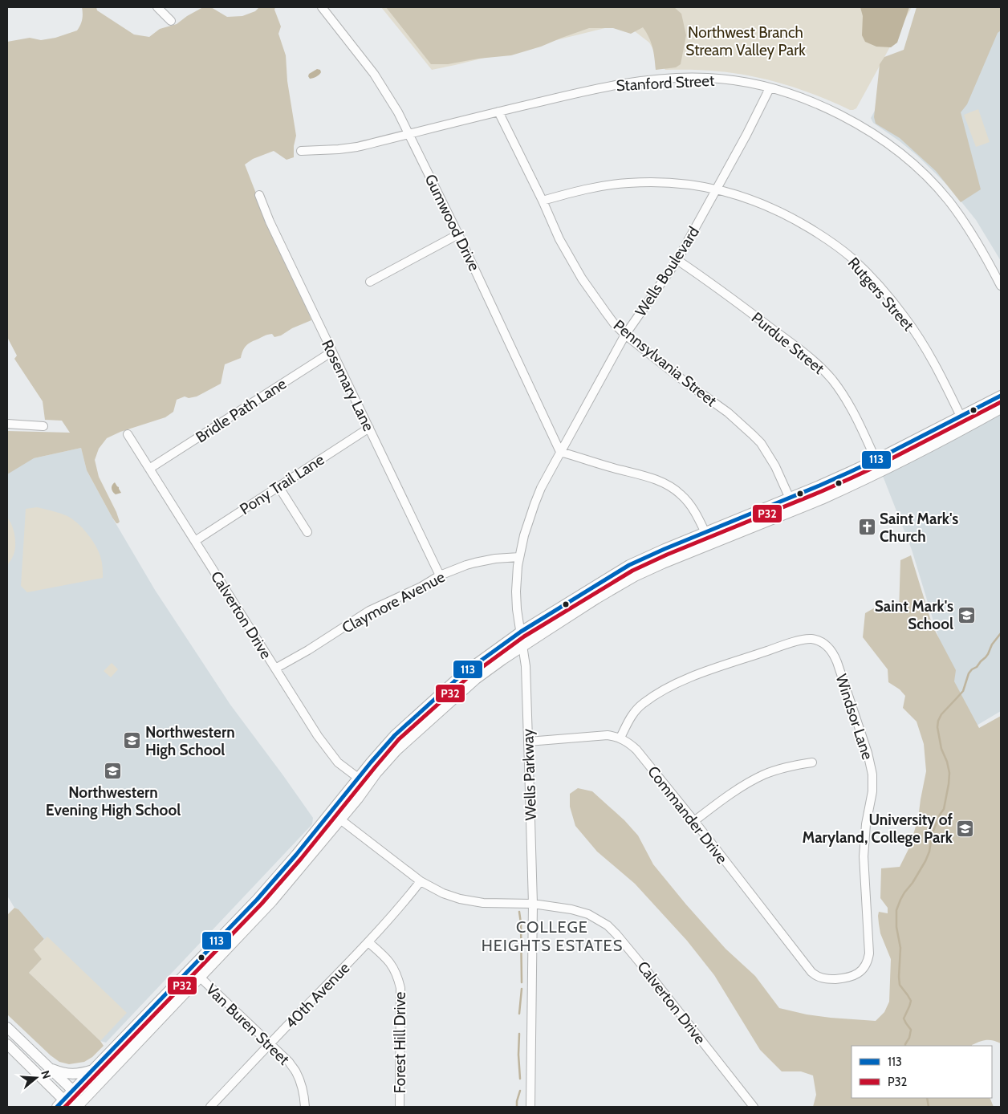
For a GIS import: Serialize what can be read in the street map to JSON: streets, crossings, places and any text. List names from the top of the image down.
{
  "streets": {
    "street": [
      "Stanford Street",
      "Gumwood Drive",
      "Wells Boulevard",
      "Rutgers Street",
      "Purdue Street",
      "Pennsylvania Street",
      "Rosemary Lane",
      "Bridle Path Lane",
      "Pony Trail Lane",
      "Claymore Avenue",
      "Calverton Drive",
      "Windsor Lane",
      "Wells Parkway",
      "Commander Drive",
      "40th Avenue",
      "Van Buren Street",
      "Forest Hill Drive"
    ]
  },
  "crossings": [
    ["Stanford Street", "Gumwood Drive"],
    ["Stanford Street", "Wells Boulevard"],
    ["Stanford Street", "Pennsylvania Street"],
    ["Gumwood Drive", "Wells Boulevard"],
    ["Gumwood Drive", "Wells Parkway"],
    ["Wells Boulevard", "Rutgers Street"],
    ["Wells Boulevard", "Purdue Street"],
    ["Wells Boulevard", "Pennsylvania Street"],
    ["Wells Boulevard", "Wells Parkway"],
    ["Rutgers Street", "Pennsylvania Street"],
    ["Rosemary Lane", "Bridle Path Lane"],
    ["Rosemary Lane", "Pony Trail Lane"],
    ["Rosemary Lane", "Claymore Avenue"],
    ["Bridle Path Lane", "Calverton Drive"],
    ["Pony Trail Lane", "Calverton Drive"],
    ["Claymore Avenue", "Calverton Drive"],
    ["Claymore Avenue", "Wells Parkway"],
    ["Calverton Drive", "Wells Parkway"],
    ["Calverton Drive", "40th Avenue"],
    ["Windsor Lane", "Commander Drive"],
    ["Wells Parkway", "Commander Drive"],
    ["40th Avenue", "Van Buren Street"],
    ["40th Avenue", "Forest Hill Drive"]
  ],
  "districts": ["COLLEGE HEIGHTS ESTATES"],
  "parks": ["Northwest Branch Stream Valley Park"],
  "places": {
    "church": ["Saint Mark's Church"],
    "school or university": [
      "Saint Mark's School",
      "Northwestern High School",
      "Northwestern Evening High School",
      "University of Maryland, College Park"
    ]
  },
  "lines": ["transit line 113", "transit line P32"],
  "legend": ["113", "P32"],
  "north": "right"
}
